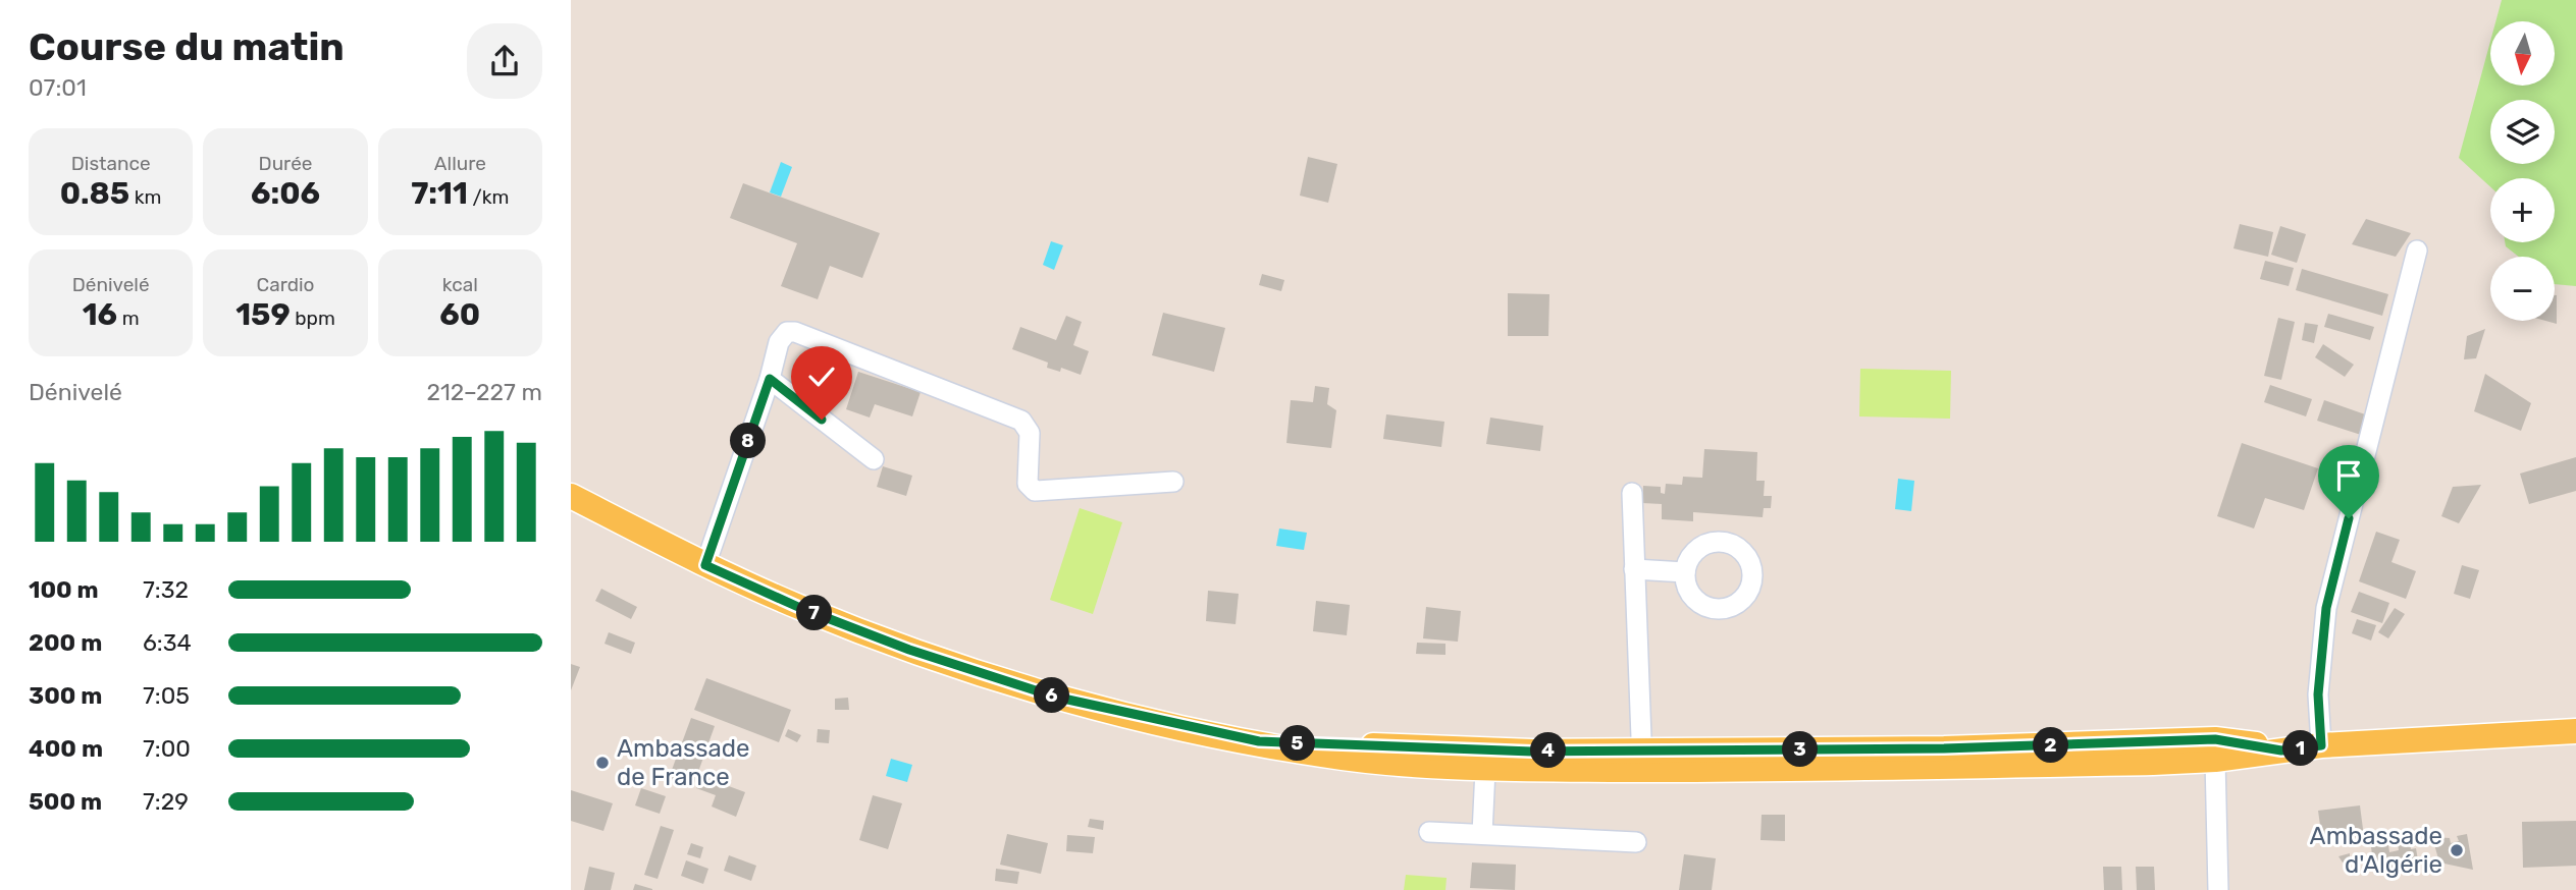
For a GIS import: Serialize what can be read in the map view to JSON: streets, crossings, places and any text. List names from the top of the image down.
{
  "places": ["Ambassade de France", "Ambassade d'Algérie"],
  "north": "bottom",
  "page": {
    "heading": ["Course du matin", "07:01"],
    "map_buttons": ["+", "−"],
    "stats": [
      ["Distance", "0.85 km"],
      ["Durée", "6:06"],
      ["Allure", "7:11 /km"],
      ["Dénivelé", "16 m"],
      ["Cardio", "159 bpm"],
      ["kcal", "60"]
    ],
    "chart": ["Dénivelé", "212–227 m"],
    "pins": [
      "8",
      "7",
      "6",
      "5",
      "2",
      "1",
      "3",
      "4"
    ],
    "list": [
      {
        "name": "100 m",
        "note": "7:32"
      },
      {
        "name": "200 m",
        "note": "6:34"
      },
      {
        "name": "300 m",
        "note": "7:05"
      },
      {
        "name": "400 m",
        "note": "7:00"
      },
      {
        "name": "500 m",
        "note": "7:29"
      }
    ]
  }
}
